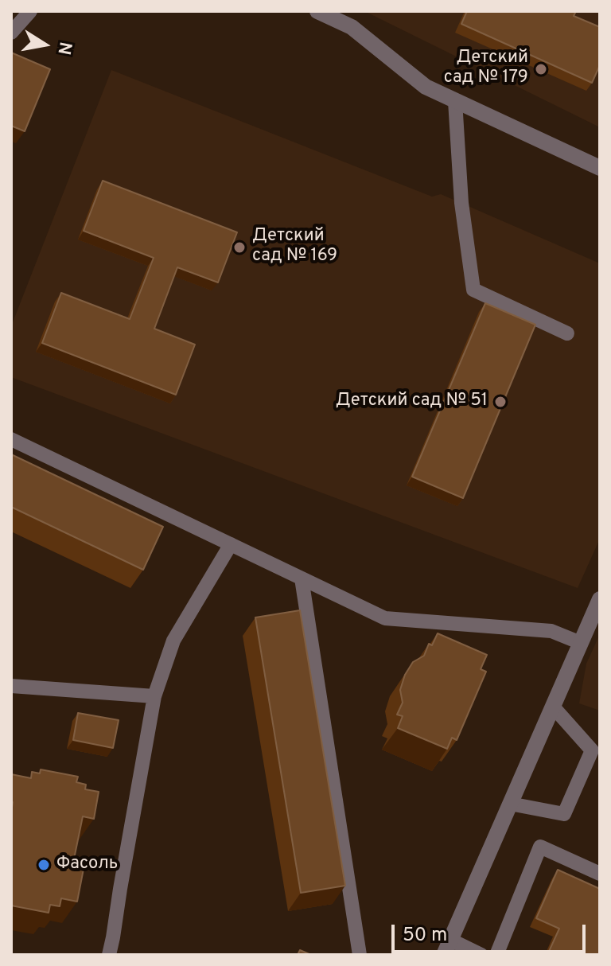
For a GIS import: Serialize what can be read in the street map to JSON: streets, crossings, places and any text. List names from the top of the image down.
{
  "places": [
    "Детский сад № 179",
    "Детский сад № 169",
    "Детский сад № 51",
    "Фасоль"
  ],
  "scale_bar": "50 m",
  "north": "right"
}
